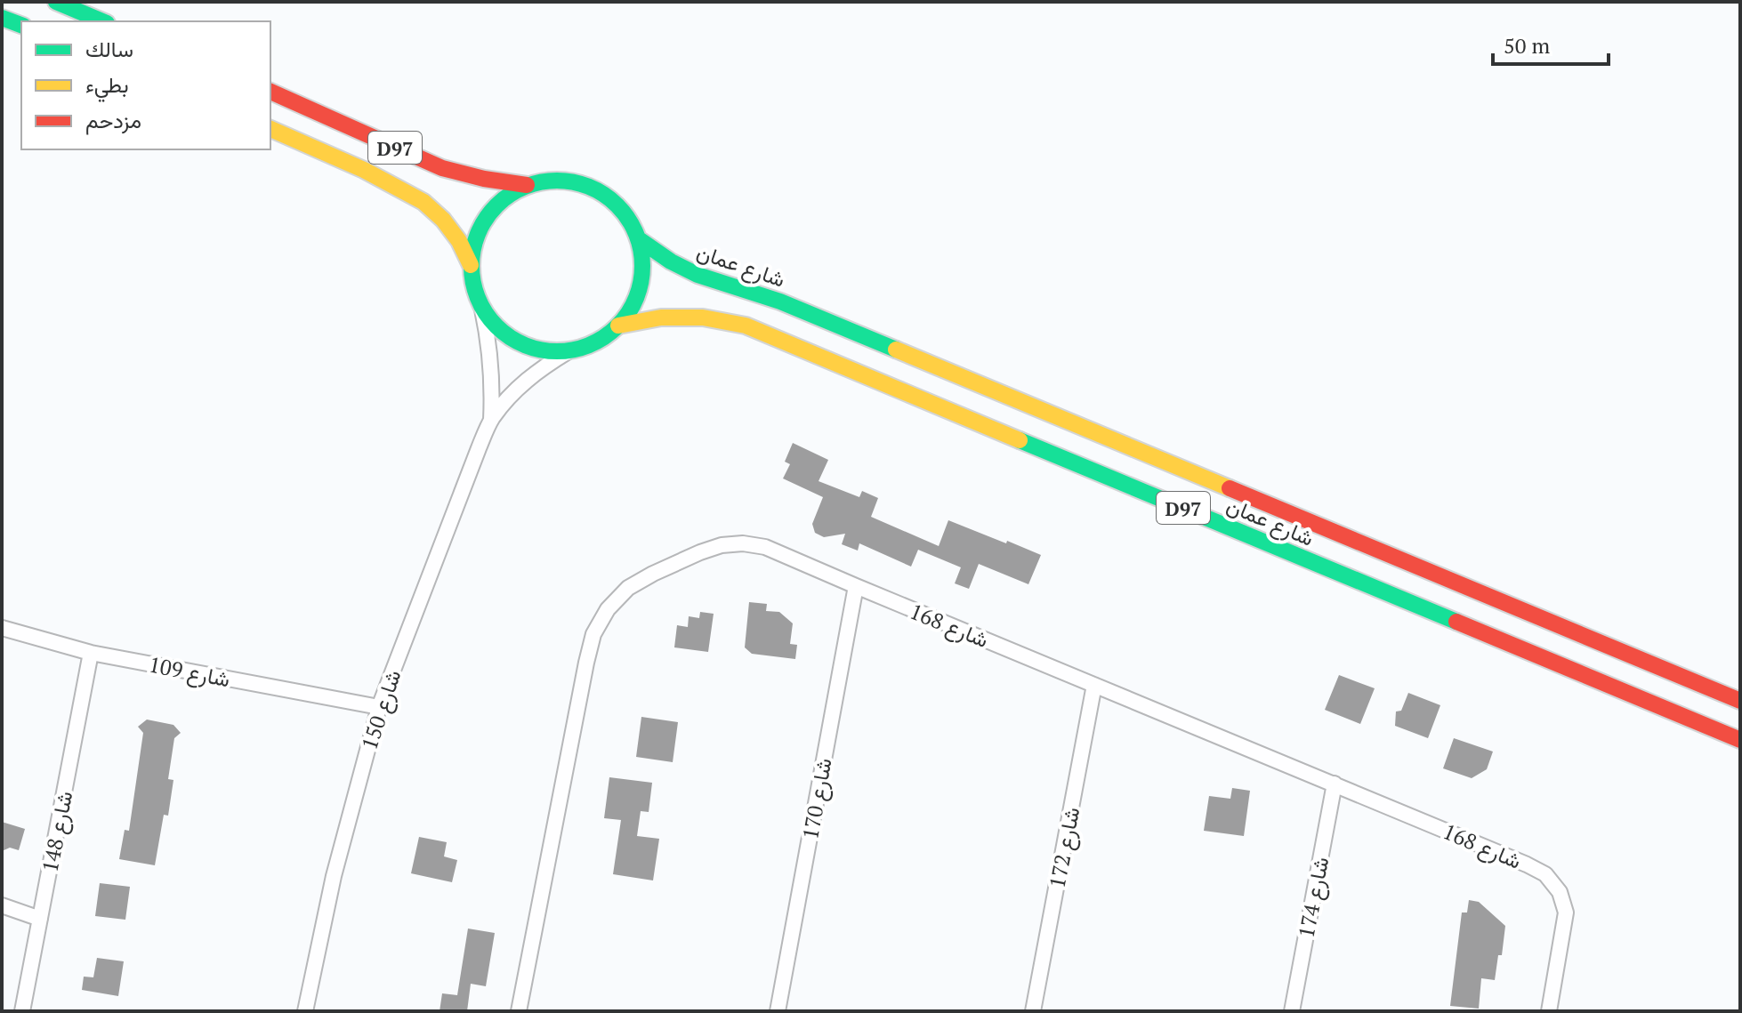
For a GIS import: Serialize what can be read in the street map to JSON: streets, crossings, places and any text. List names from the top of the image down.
{
  "streets": {
    "main road": ["D97", "شارع عمان"],
    "street": [
      "شارع 168",
      "شارع 109",
      "شارع 150",
      "شارع 170",
      "شارع 148",
      "شارع 172",
      "شارع 174"
    ]
  },
  "crossings": [
    ["D97", "شارع عمان"],
    ["D97", "شارع 150"],
    ["شارع عمان", "شارع 150"],
    ["شارع 168", "شارع 170"],
    ["شارع 168", "شارع 172"],
    ["شارع 168", "شارع 174"],
    ["شارع 109", "شارع 150"],
    ["شارع 109", "شارع 148"]
  ],
  "legend": ["سالك", "بطيء", "مزدحم"],
  "scale_bar": "50 m"
}
